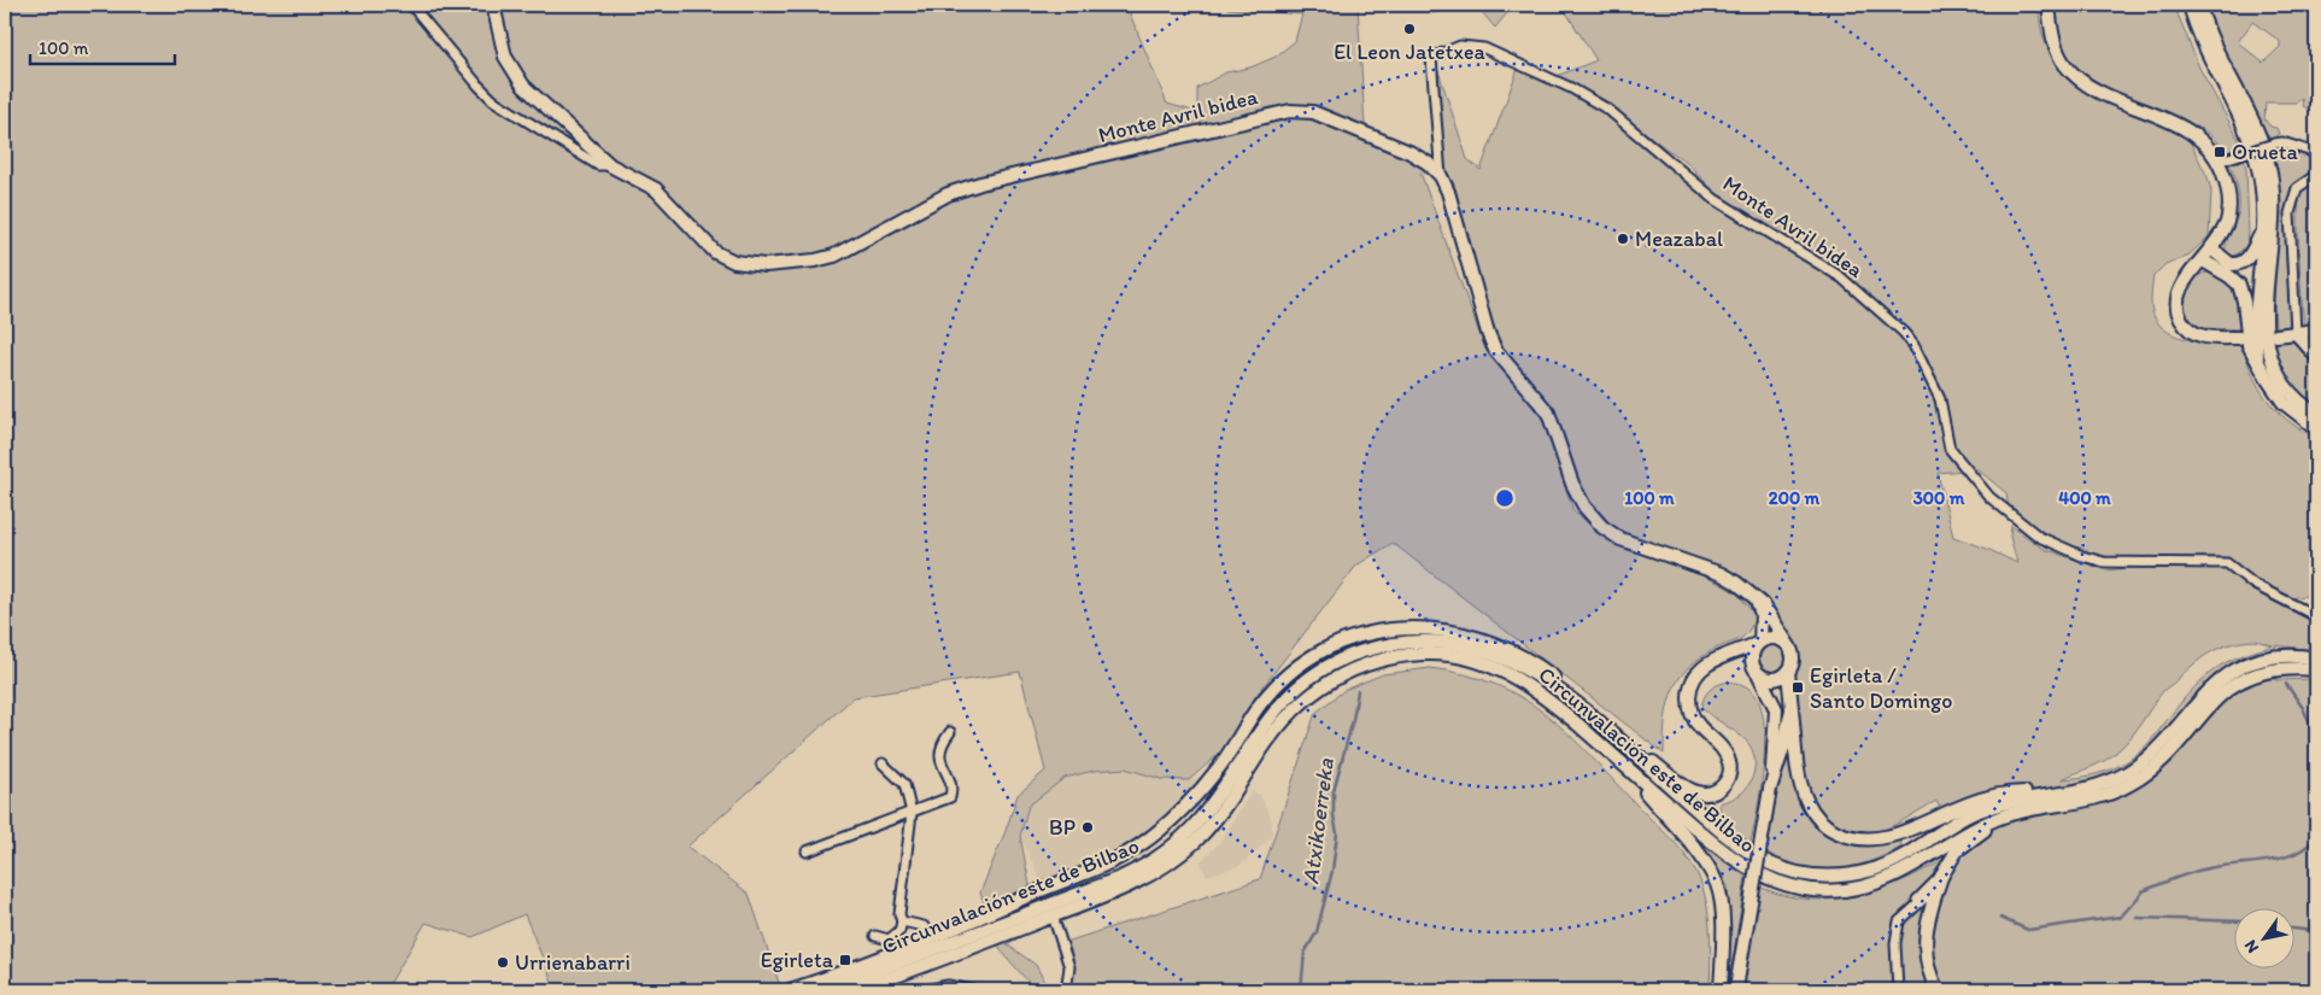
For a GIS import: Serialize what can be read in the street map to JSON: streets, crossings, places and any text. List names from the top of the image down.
{
  "streets": {
    "main road": ["Monte Avril bidea", "Circunvalación este de Bilbao"]
  },
  "water": ["Atxikoerreka"],
  "places": {
    "other": [
      "El Leon Jatetxea",
      "Meazabal",
      "BP",
      "Urrienabarri"
    ],
    "transit": ["Orueta", "Egirleta / Santo Domingo", "Egirleta"]
  },
  "scale_bar": "100 m",
  "north": "bottom left",
  "rings": [
    "100 m",
    "200 m",
    "300 m",
    "400 m"
  ]
}
